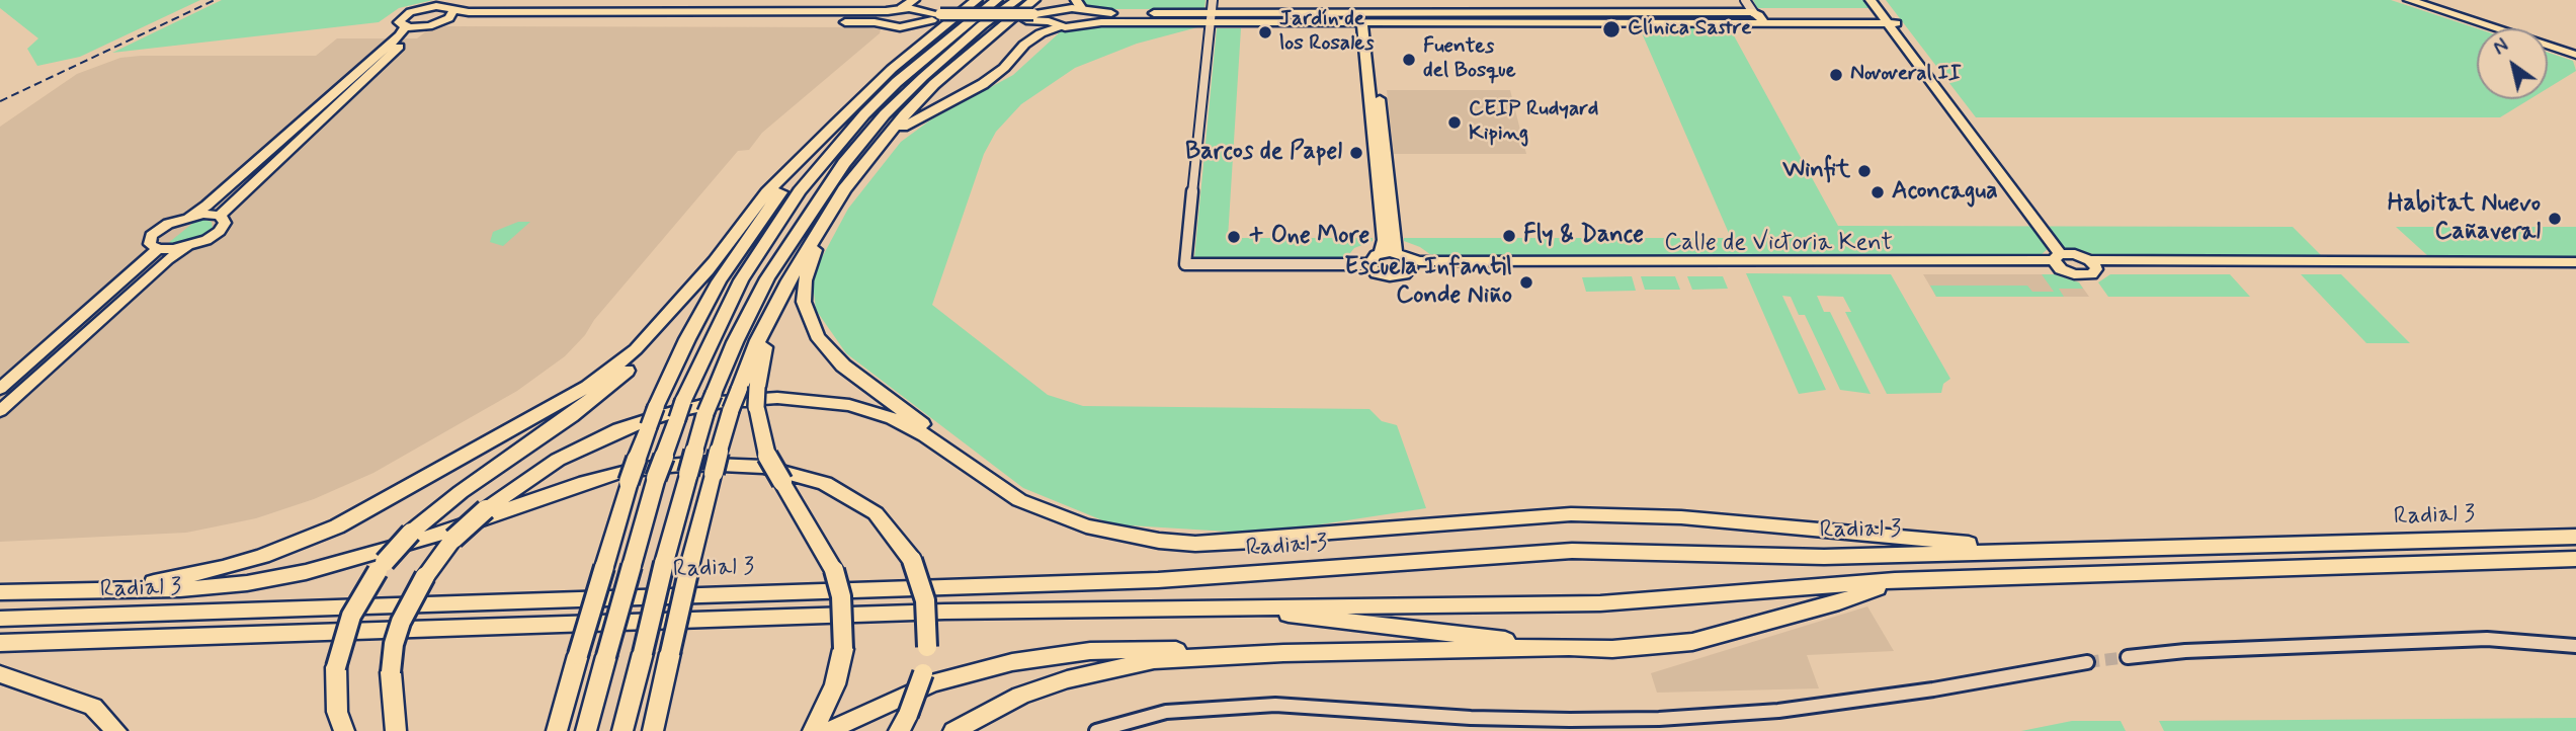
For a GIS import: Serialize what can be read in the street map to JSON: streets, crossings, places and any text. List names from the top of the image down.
{
  "streets": {
    "highway": ["Radial 3"],
    "main road": ["Calle de Victoria Kent"]
  },
  "places": [
    "Clínica Sastre",
    "Jardín de los Rosales",
    "Fuentes del Bosque",
    "Novoveral II",
    "CEIP Rudyard Kiping",
    "Barcos de Papel",
    "Winfit",
    "Aconcagua",
    "Habitat Nuevo Cañaveral",
    "Fly & Dance",
    "+ One More",
    "Escuela Infantil Conde Niño"
  ],
  "north": "top left"
}
